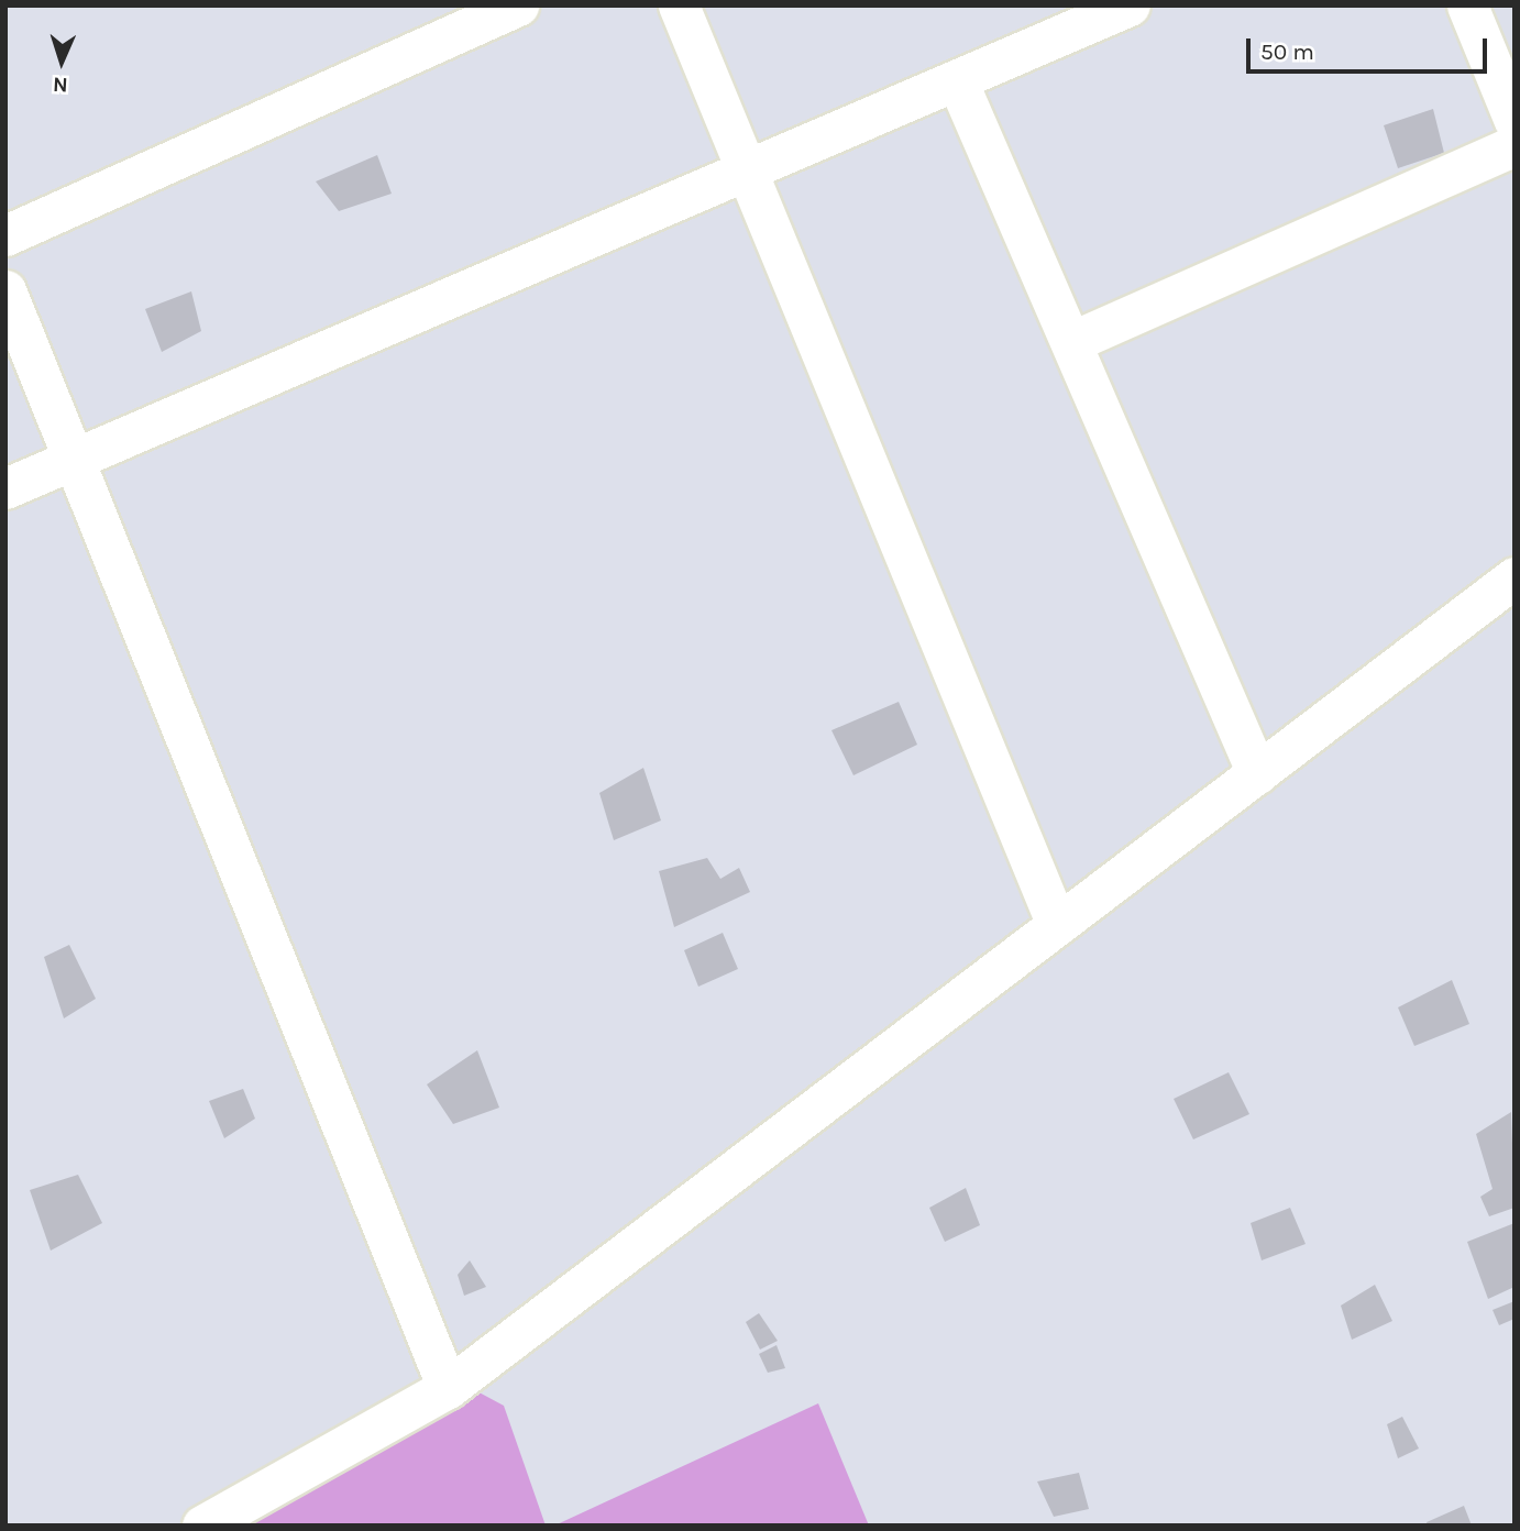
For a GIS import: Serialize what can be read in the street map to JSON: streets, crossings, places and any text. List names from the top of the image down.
{
  "scale_bar": "50 m",
  "north": "bottom"
}
